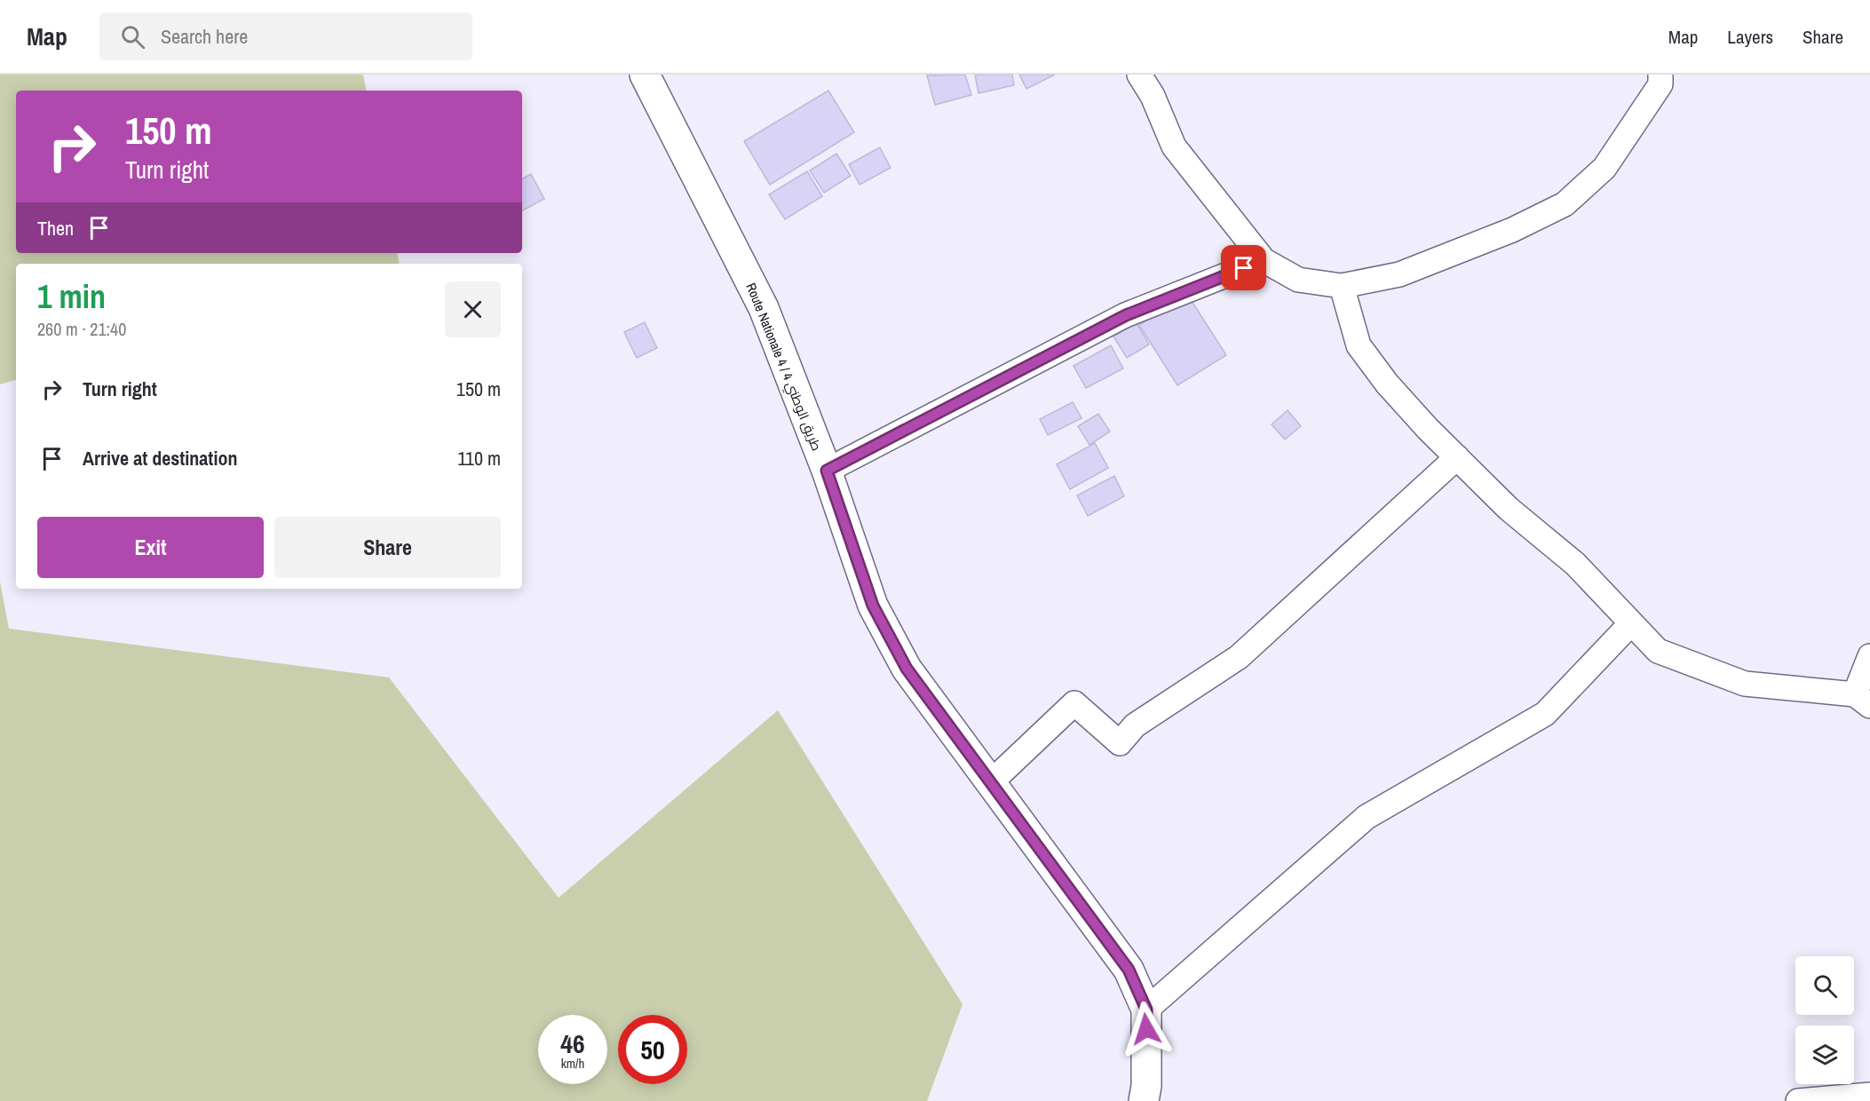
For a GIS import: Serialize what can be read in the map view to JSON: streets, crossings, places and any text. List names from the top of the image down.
{
  "streets": {
    "main road": ["Route Nationale 4 / طريق الوطني 4"]
  },
  "page": {
    "header": "Map",
    "search": "Search here",
    "nav": ["Map", "Layers", "Share"],
    "turn": ["150 m", "Turn right"],
    "then": "Then",
    "heading": ["1 min", "260 m · 21:40"],
    "list": [
      {
        "name": "Turn right",
        "value": "150 m"
      },
      {
        "name": "Arrive at destination",
        "value": "110 m"
      }
    ],
    "buttons": ["Exit", "Share"],
    "speed": "46 km/h",
    "limit": "50"
  }
}
